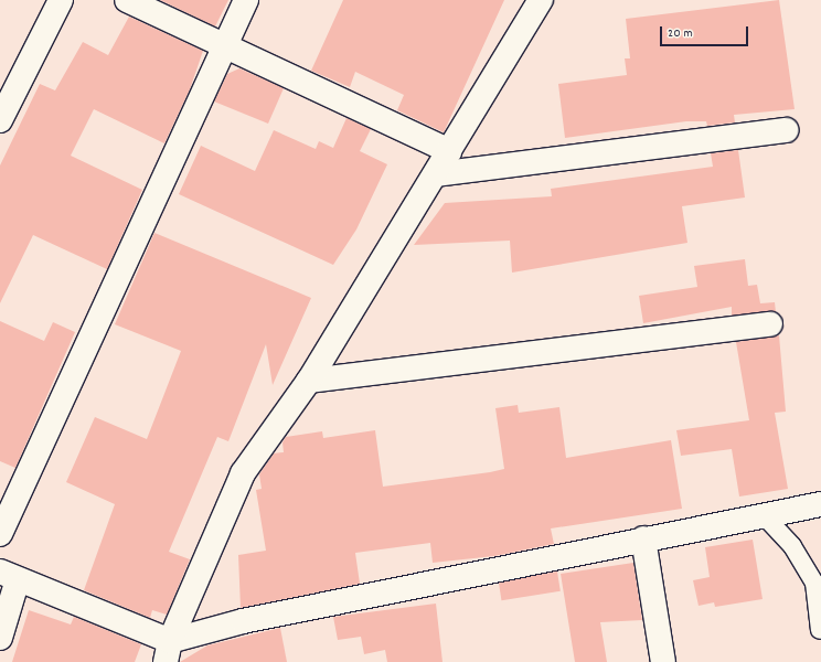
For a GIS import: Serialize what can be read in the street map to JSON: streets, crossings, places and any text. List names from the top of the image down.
{
  "scale_bar": "20 m"
}
